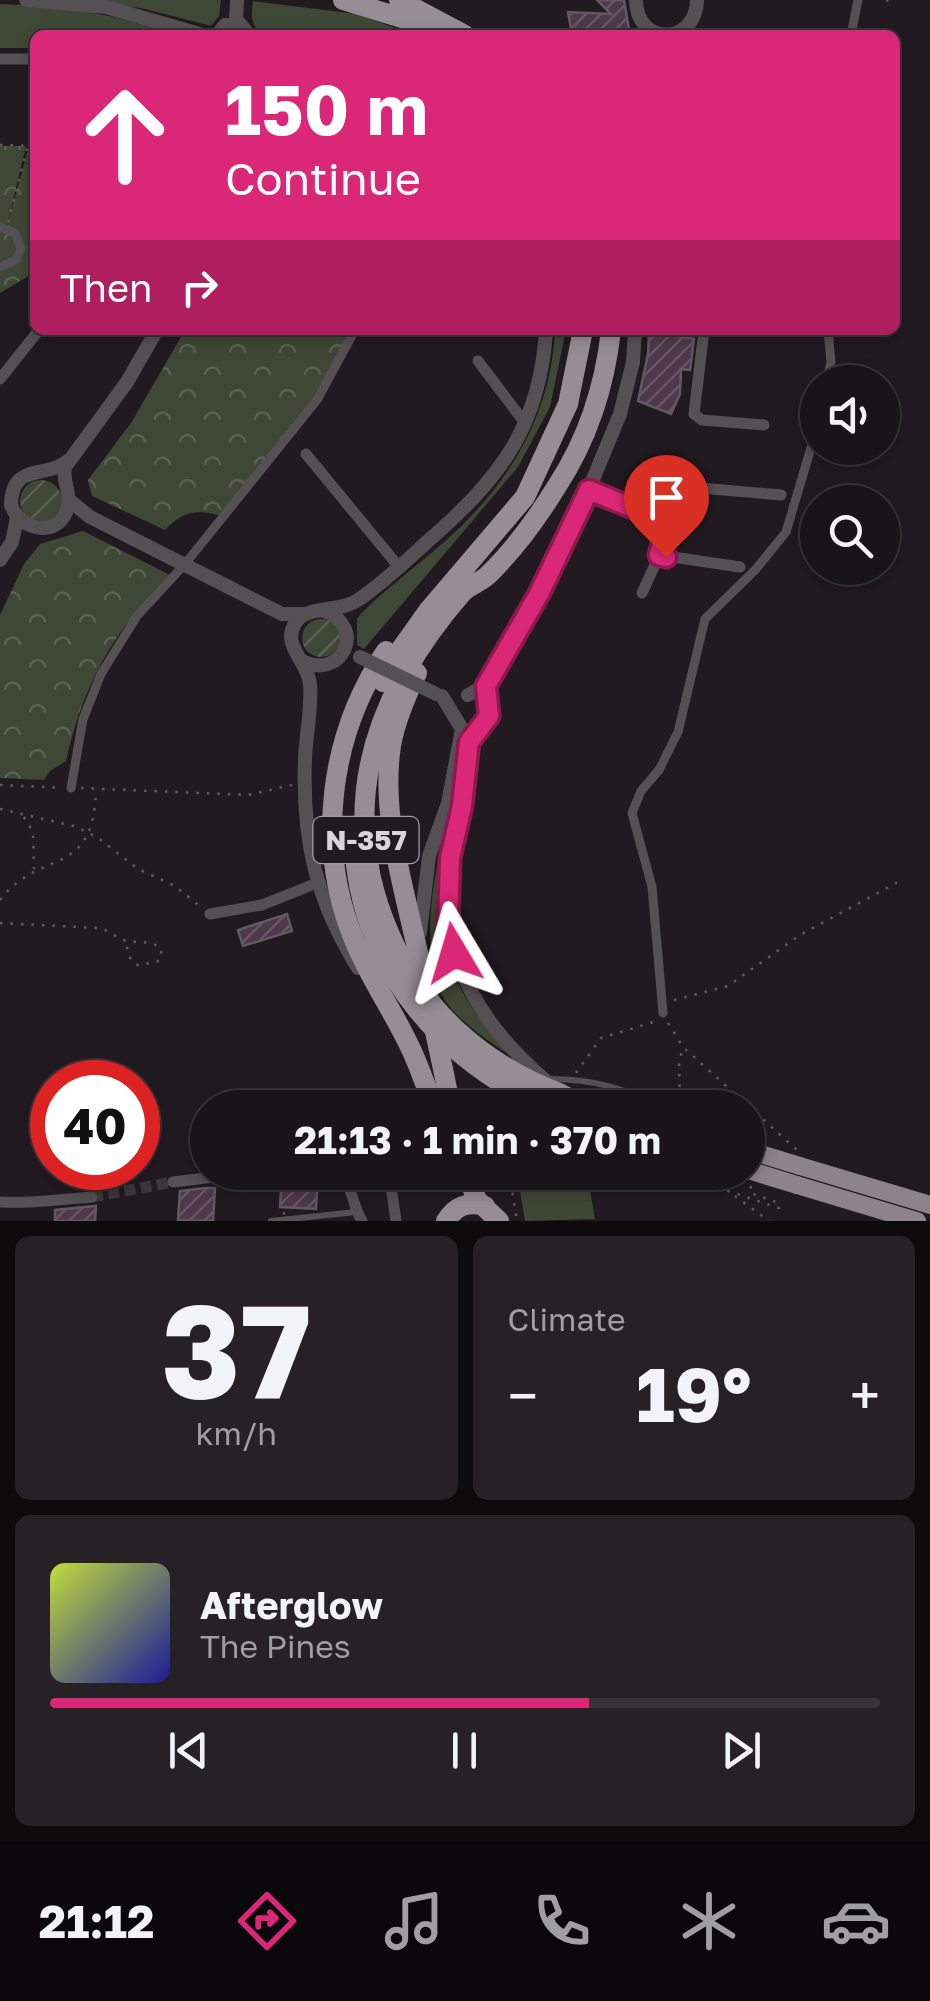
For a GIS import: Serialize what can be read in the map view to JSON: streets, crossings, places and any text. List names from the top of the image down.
{
  "streets": {
    "highway": ["N-357"]
  },
  "page": {
    "turn": ["150 m", "Continue"],
    "then": "Then",
    "limit": "40",
    "trip": "21:13 · 1 min · 370 m",
    "tile": [
      ["37", "km/h"],
      "Climate"
    ],
    "heat": ["−", "19°", "+"],
    "song": ["Afterglow", "The Pines"],
    "tabs": "21:12"
  }
}
